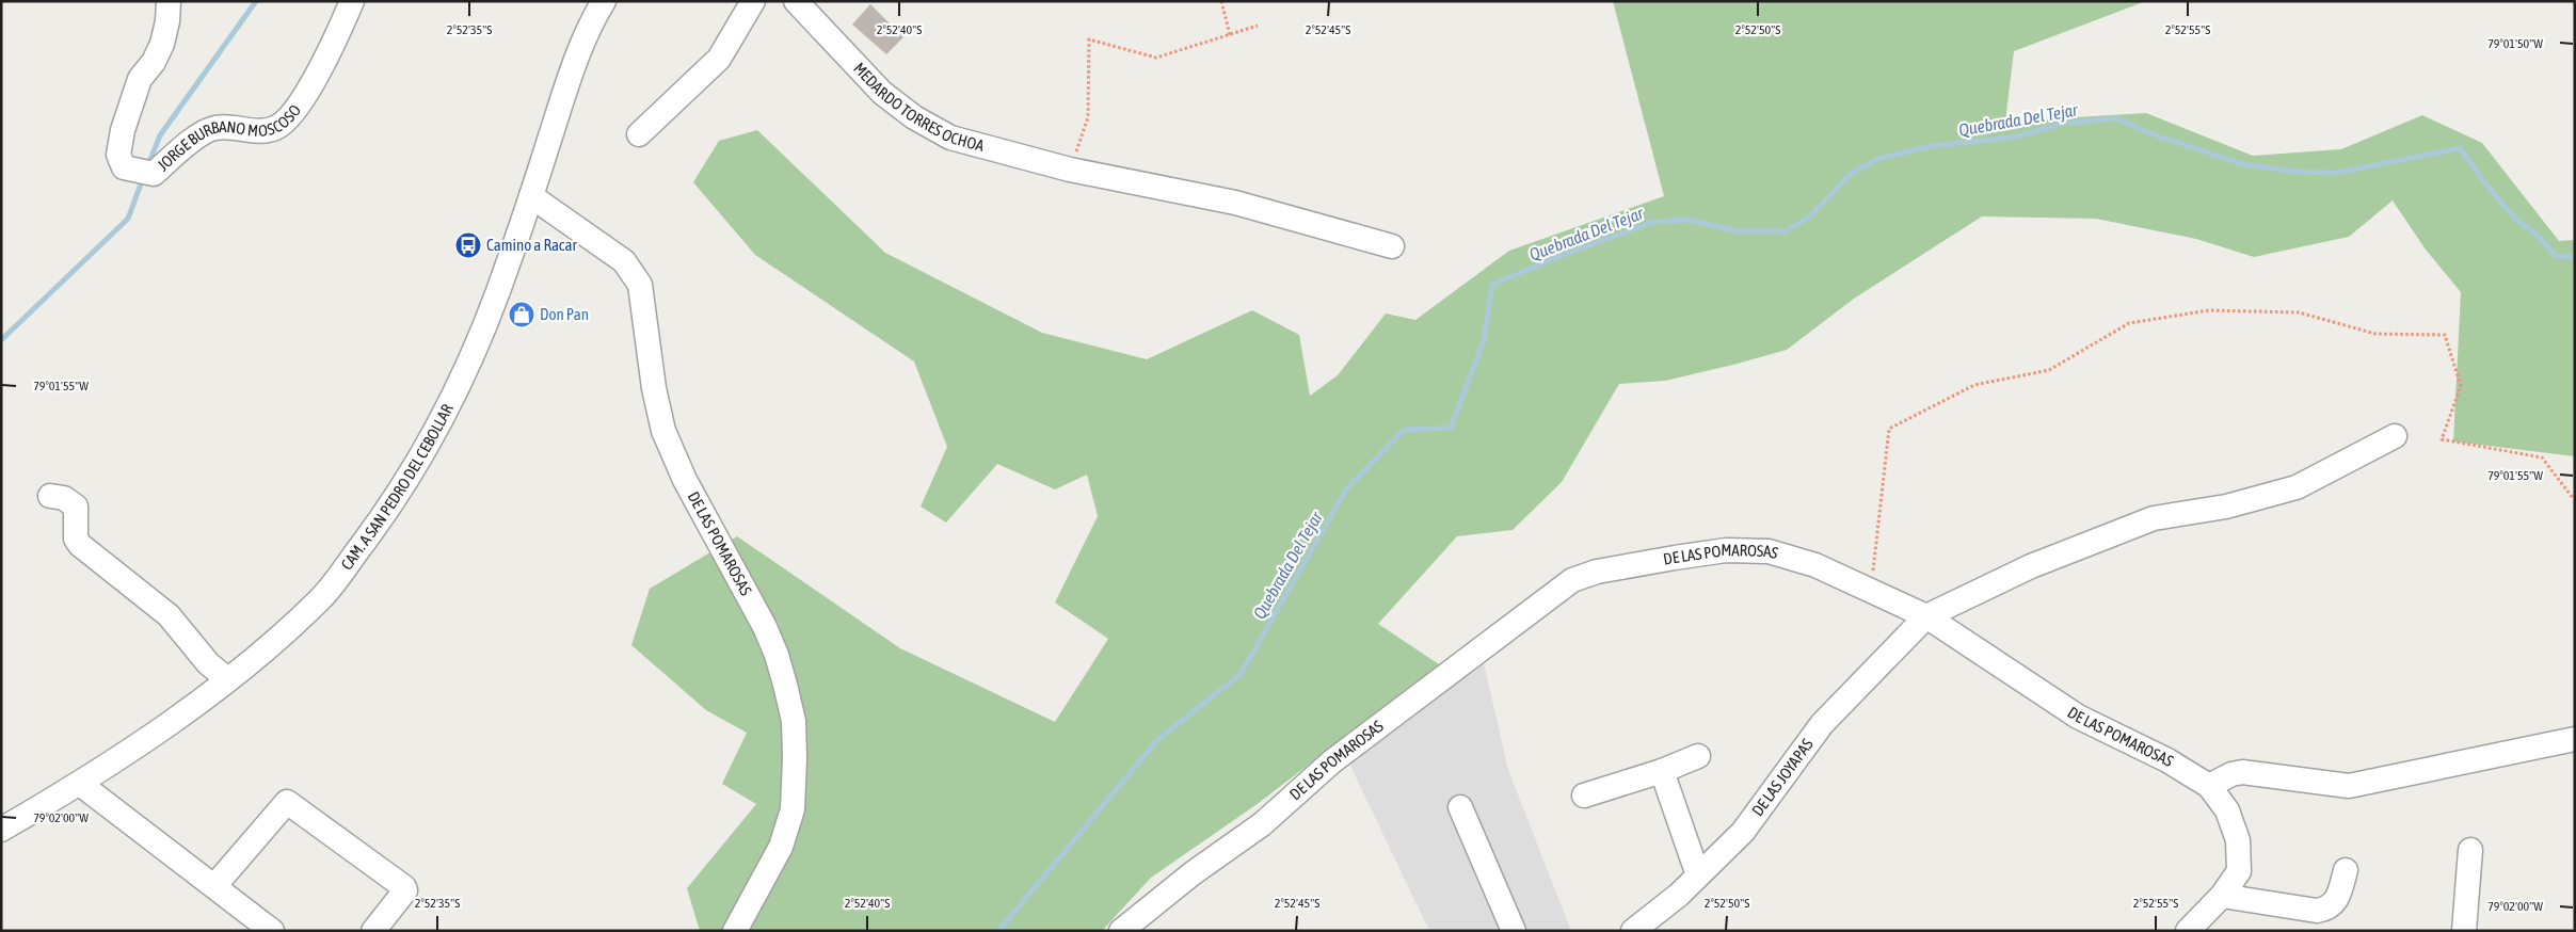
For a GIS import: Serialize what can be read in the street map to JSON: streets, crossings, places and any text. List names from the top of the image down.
{
  "streets": {
    "street": [
      "MEDARDO TORRES OCHOA",
      "JORGE BURBANO MOSCOSO",
      "CAM. A SAN PEDRO DEL CEBOLLAR",
      "DE LAS POMAROSAS",
      "DE LAS JOYAPAS"
    ]
  },
  "crossings": [
    ["CAM. A SAN PEDRO DEL CEBOLLAR", "DE LAS POMAROSAS"],
    ["DE LAS POMAROSAS", "DE LAS JOYAPAS"]
  ],
  "water": ["Quebrada Del Tejar"],
  "places": {
    "bus stop": ["Camino a Racar"],
    "shop": ["Don Pan"]
  },
  "coordinates": [
    "2°52'35\"S",
    "2°52'40\"S",
    "2°52'45\"S",
    "2°52'50\"S",
    "2°52'55\"S",
    "79°01'50\"W",
    "79°01'55\"W",
    "79°02'00\"W"
  ]
}
